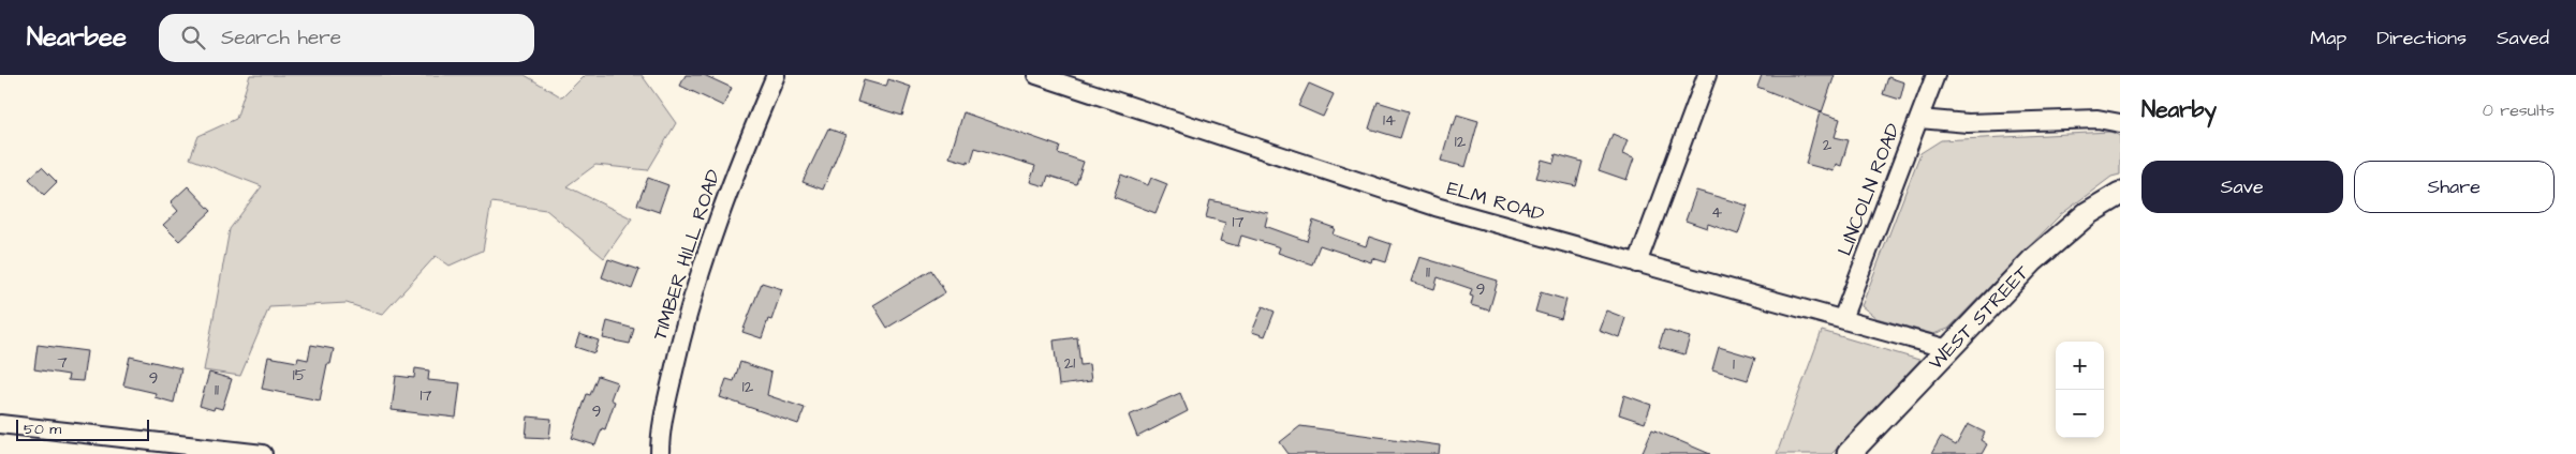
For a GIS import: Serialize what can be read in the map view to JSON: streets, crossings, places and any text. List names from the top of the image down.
{
  "streets": {
    "main road": ["WEST STREET"],
    "street": ["LINCOLN ROAD", "ELM ROAD", "TIMBER HILL ROAD"]
  },
  "crossings": [
    ["LINCOLN ROAD", "ELM ROAD"],
    ["ELM ROAD", "WEST STREET"]
  ],
  "house_numbers": [
    "14",
    "12",
    "2",
    "4",
    "17",
    "11",
    "9",
    "7",
    "21",
    "1",
    "15",
    "9",
    "12",
    "11",
    "17",
    "9"
  ],
  "scale_bar": "50 m",
  "page": {
    "header": "Nearbee",
    "search": "Search here",
    "nav": ["Map", "Directions", "Saved"],
    "heading": ["Nearby", "0 results"],
    "buttons": ["Save", "Share"],
    "map_buttons": ["+", "−"],
    "scale": "50 m"
  }
}
